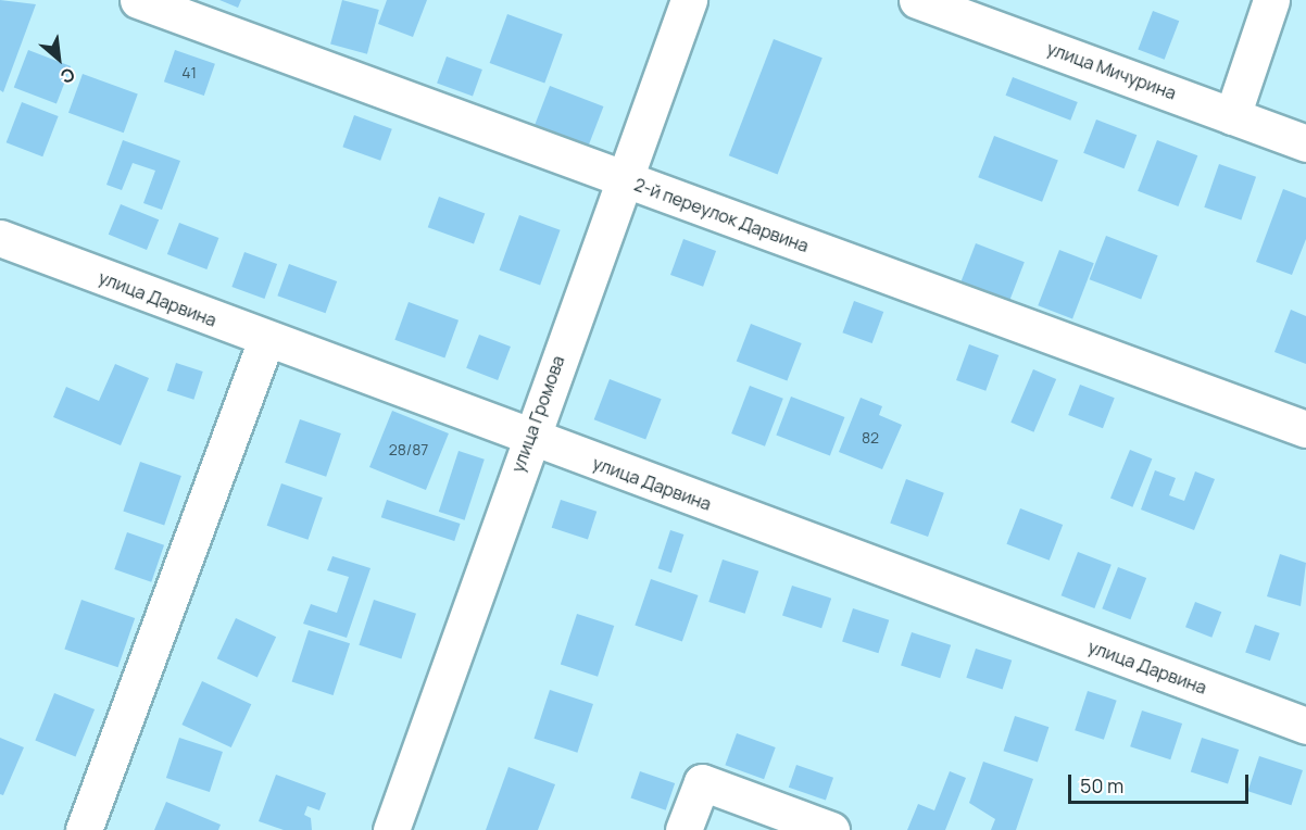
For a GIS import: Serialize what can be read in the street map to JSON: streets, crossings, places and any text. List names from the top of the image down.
{
  "streets": {
    "street": [
      "улица Мичурина",
      "2-й переулок Дарвина",
      "улица Дарвина",
      "улица Громова"
    ]
  },
  "crossings": [
    ["2-й переулок Дарвина", "улица Громова"],
    ["улица Дарвина", "улица Громова"]
  ],
  "house_numbers": ["41", "82", "28/87"],
  "scale_bar": "50 m",
  "north": "bottom right"
}
